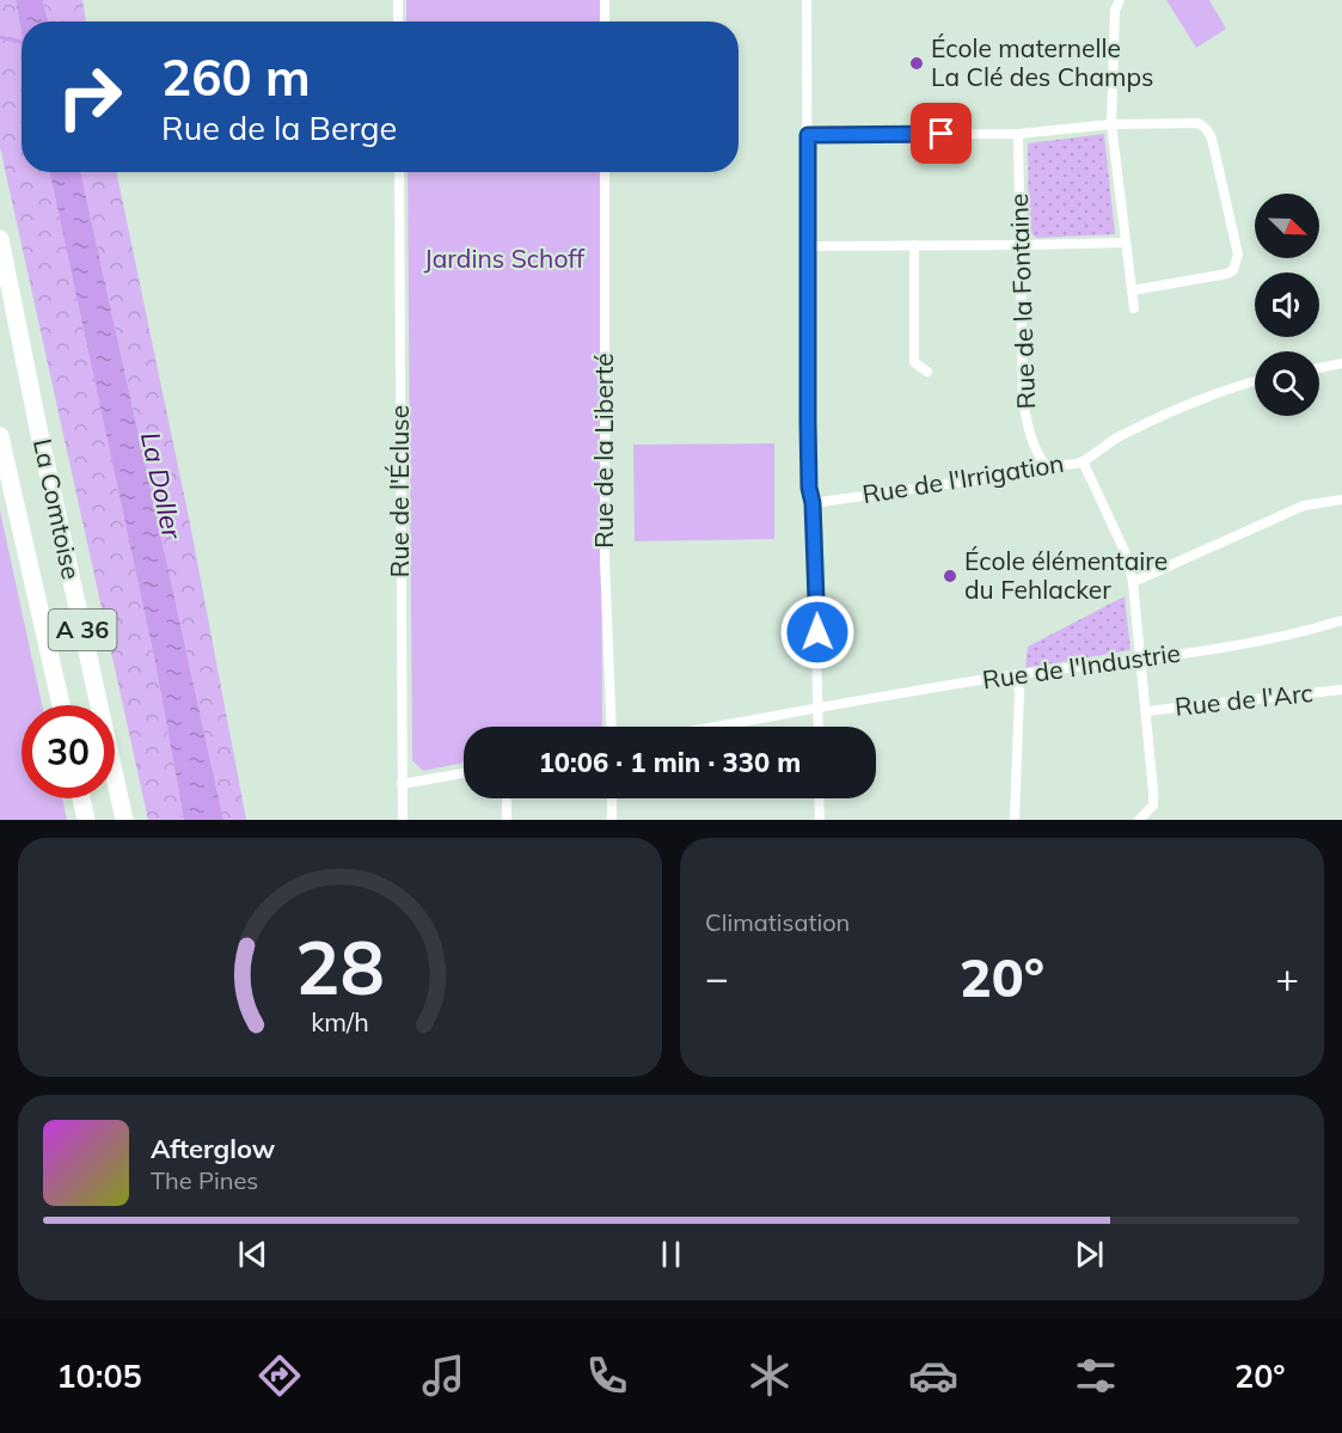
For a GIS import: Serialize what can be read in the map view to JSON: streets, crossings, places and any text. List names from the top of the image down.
{
  "streets": {
    "highway": ["La Comtoise", "A 36"],
    "street": [
      "Rue de la Fontaine",
      "Rue de la Liberté",
      "Rue de l'Irrigation",
      "Rue de l'Écluse",
      "Rue de l'Industrie",
      "Rue de l'Arc"
    ]
  },
  "crossings": [
    ["Rue de la Fontaine", "Rue de l'Irrigation"]
  ],
  "water": ["La Doller"],
  "parks": ["Jardins Schoff"],
  "places": ["École maternelle La Clé des Champs", "École élémentaire du Fehlacker"],
  "north": "bottom right",
  "page": {
    "turn": ["260 m", "Rue de la Berge"],
    "limit": "30",
    "trip": "10:06 · 1 min · 330 m",
    "tile": "Climatisation",
    "heat": ["−", "20°", "+"],
    "song": ["Afterglow", "The Pines"],
    "tabs": ["10:05", "20°"],
    "gauge": ["28", "km/h"]
  }
}
